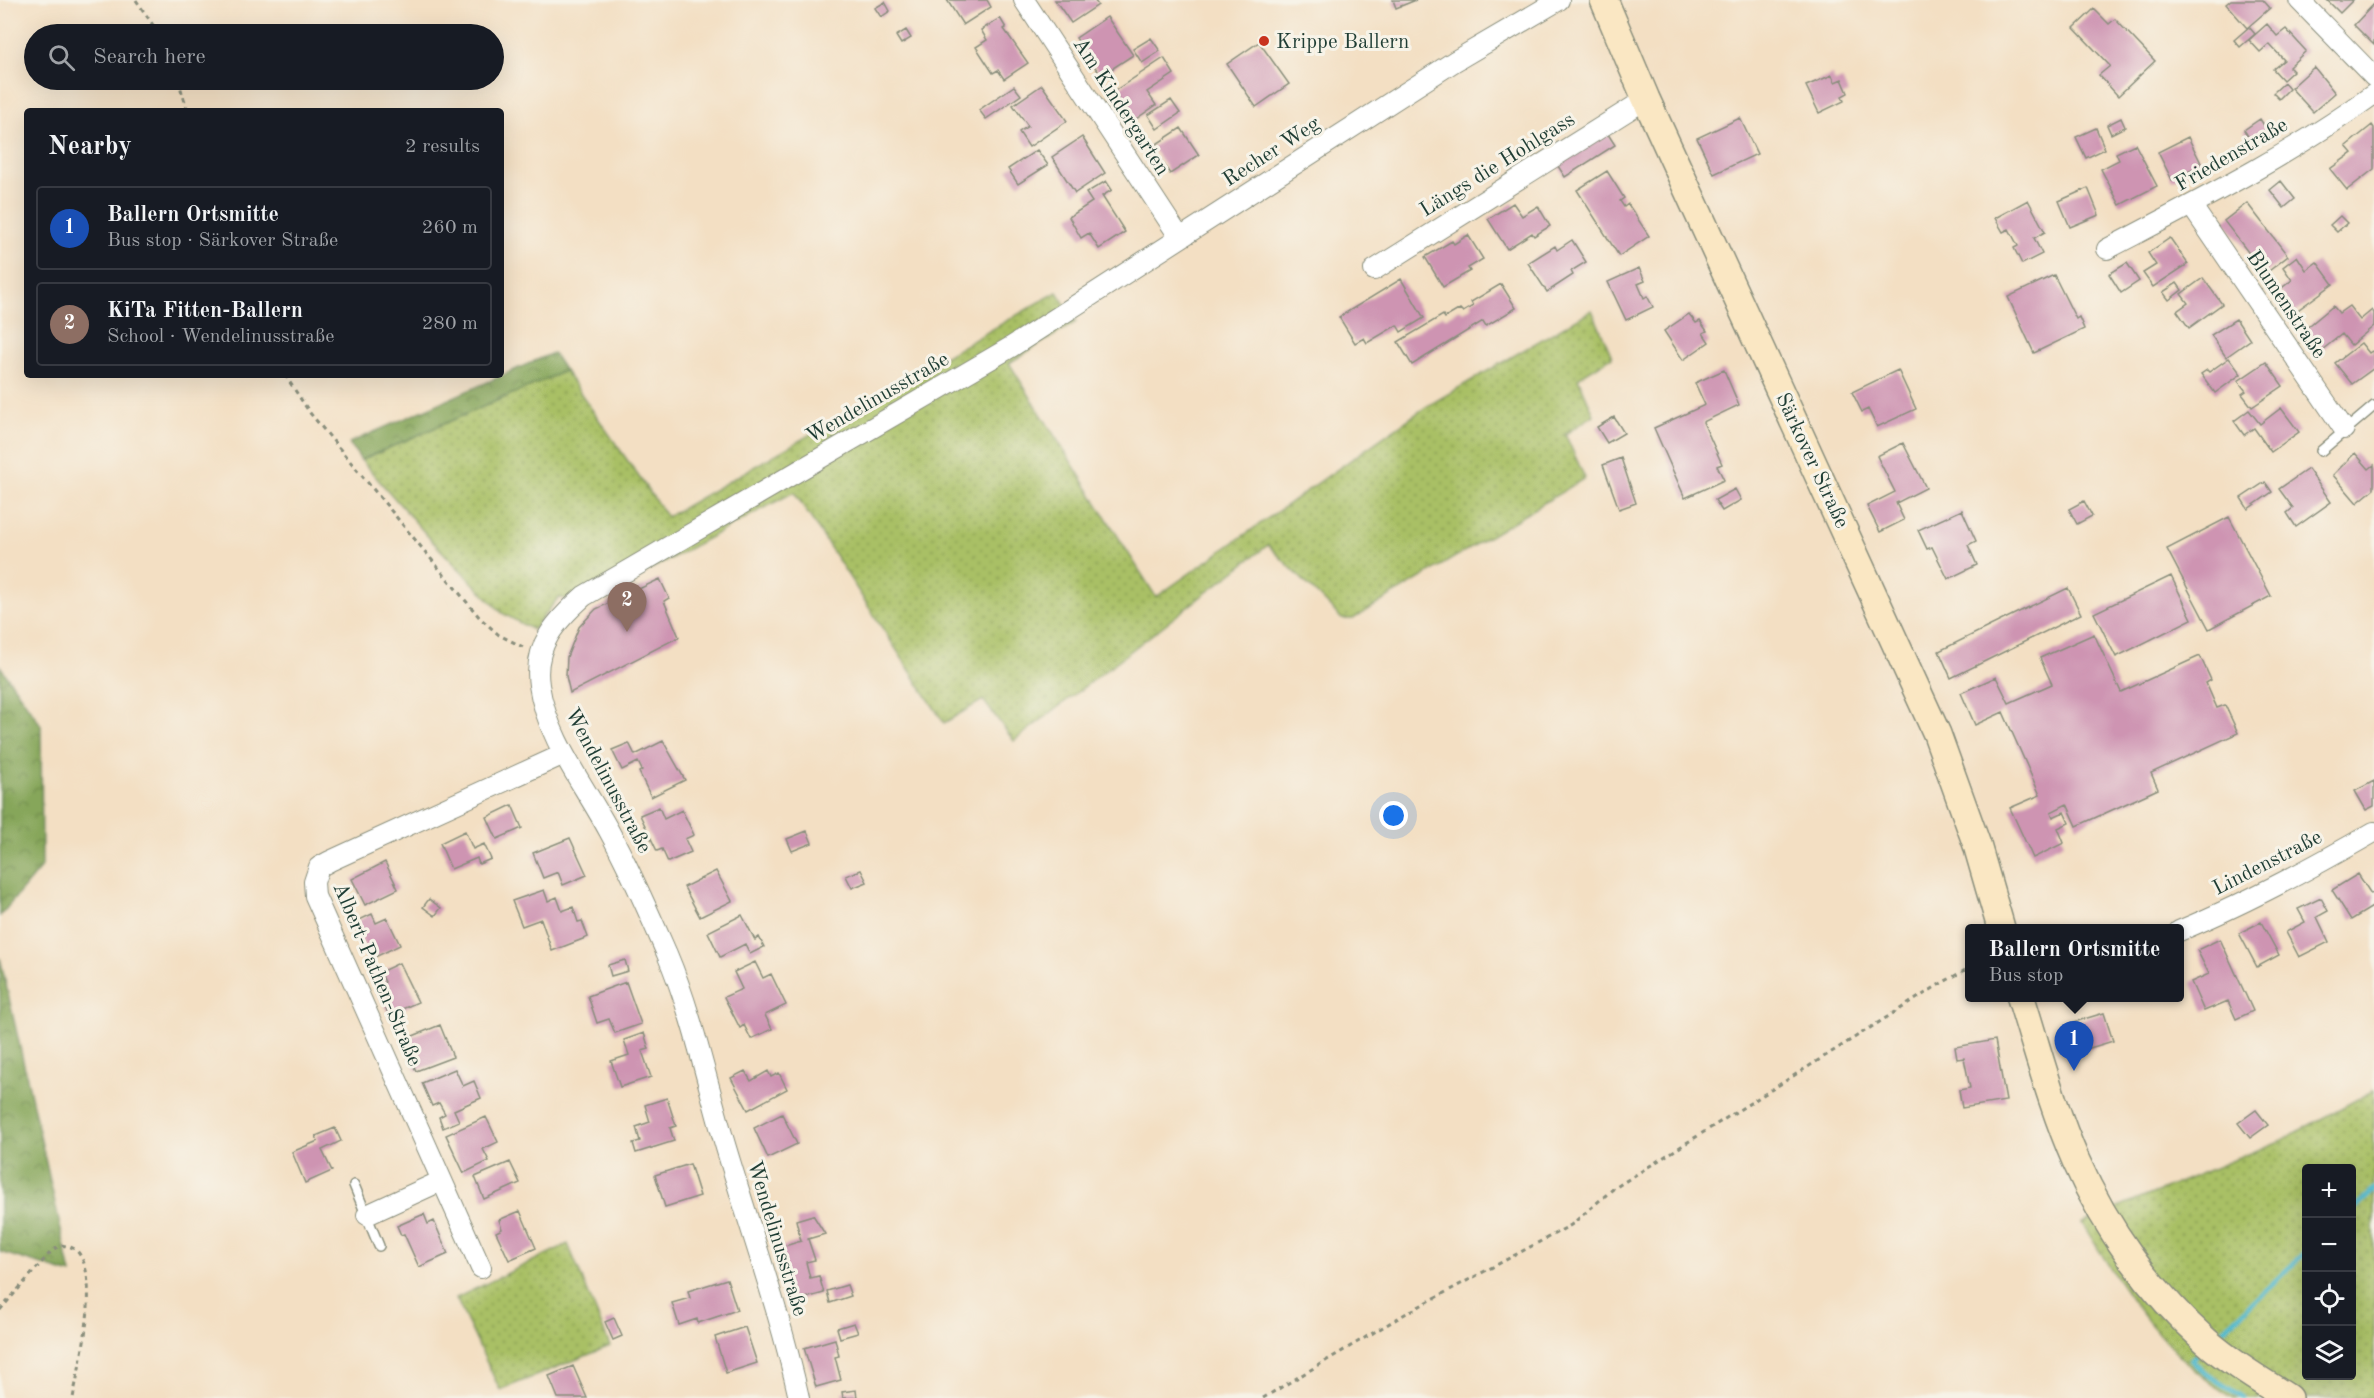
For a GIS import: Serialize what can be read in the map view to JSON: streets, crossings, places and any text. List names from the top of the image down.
{
  "streets": {
    "main road": ["Särkover Straße"],
    "street": [
      "Am Kindergarten",
      "Recher Weg",
      "Friedenstraße",
      "Längs die Hohlgass",
      "Blumenstraße",
      "Wendelinusstraße",
      "Lindenstraße",
      "Albert-Pathen-Straße"
    ]
  },
  "crossings": [
    ["Am Kindergarten", "Recher Weg"],
    ["Recher Weg", "Wendelinusstraße"],
    ["Friedenstraße", "Blumenstraße"],
    ["Längs die Hohlgass", "Särkover Straße"],
    ["Wendelinusstraße", "Albert-Pathen-Straße"]
  ],
  "places": ["Krippe Ballern"],
  "page": {
    "search": "Search here",
    "heading": ["Nearby", "2 results"],
    "list": [
      {
        "mark": "1",
        "name": "Ballern Ortsmitte",
        "note": "Bus stop · Särkover Straße",
        "value": "260 m"
      },
      {
        "mark": "2",
        "name": "KiTa Fitten-Ballern",
        "note": "School · Wendelinusstraße",
        "value": "280 m"
      }
    ],
    "pins": ["2", "1"],
    "popup": ["Ballern Ortsmitte", "Bus stop"],
    "map_buttons": ["+", "−"]
  }
}
